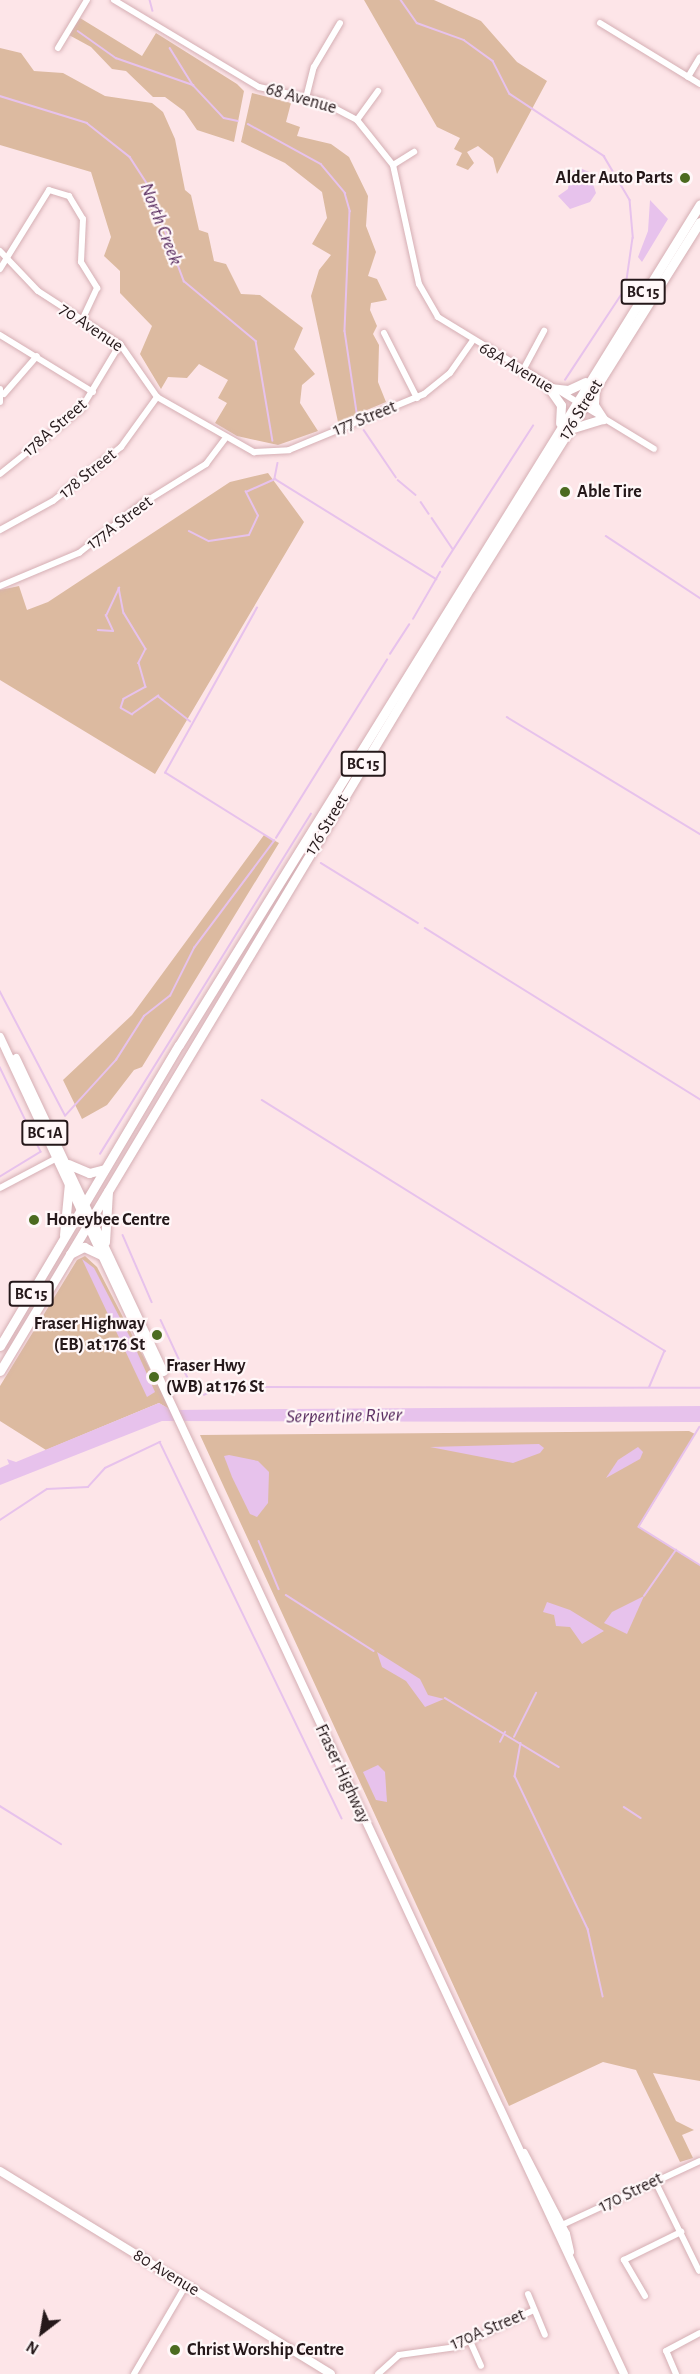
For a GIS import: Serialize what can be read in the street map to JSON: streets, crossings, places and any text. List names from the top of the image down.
{
  "streets": {
    "highway": ["BC 15", "176 Street"],
    "main road": ["BC 1A", "Fraser Highway", "80 Avenue"],
    "street": [
      "68 Avenue",
      "70 Avenue",
      "68A Avenue",
      "177 Street",
      "178A Street",
      "178 Street",
      "177A Street",
      "170 Street",
      "170A Street"
    ]
  },
  "crossings": [
    ["68 Avenue", "68A Avenue"],
    ["68 Avenue", "177 Street"],
    ["BC 15", "68A Avenue"],
    ["BC 15", "176 Street"],
    ["BC 15", "Fraser Highway"],
    ["70 Avenue", "177 Street"],
    ["70 Avenue", "178A Street"],
    ["70 Avenue", "178 Street"],
    ["70 Avenue", "177A Street"],
    ["68A Avenue", "176 Street"],
    ["68A Avenue", "177 Street"],
    ["176 Street", "Fraser Highway"],
    ["Fraser Highway", "170 Street"]
  ],
  "water": ["North Creek", "Serpentine River"],
  "places": [
    "Alder Auto Parts",
    "Able Tire",
    "Honeybee Centre",
    "Fraser Highway (EB) at 176 St",
    "Fraser Hwy (WB) at 176 St",
    "Christ Worship Centre"
  ],
  "north": "bottom left"
}
